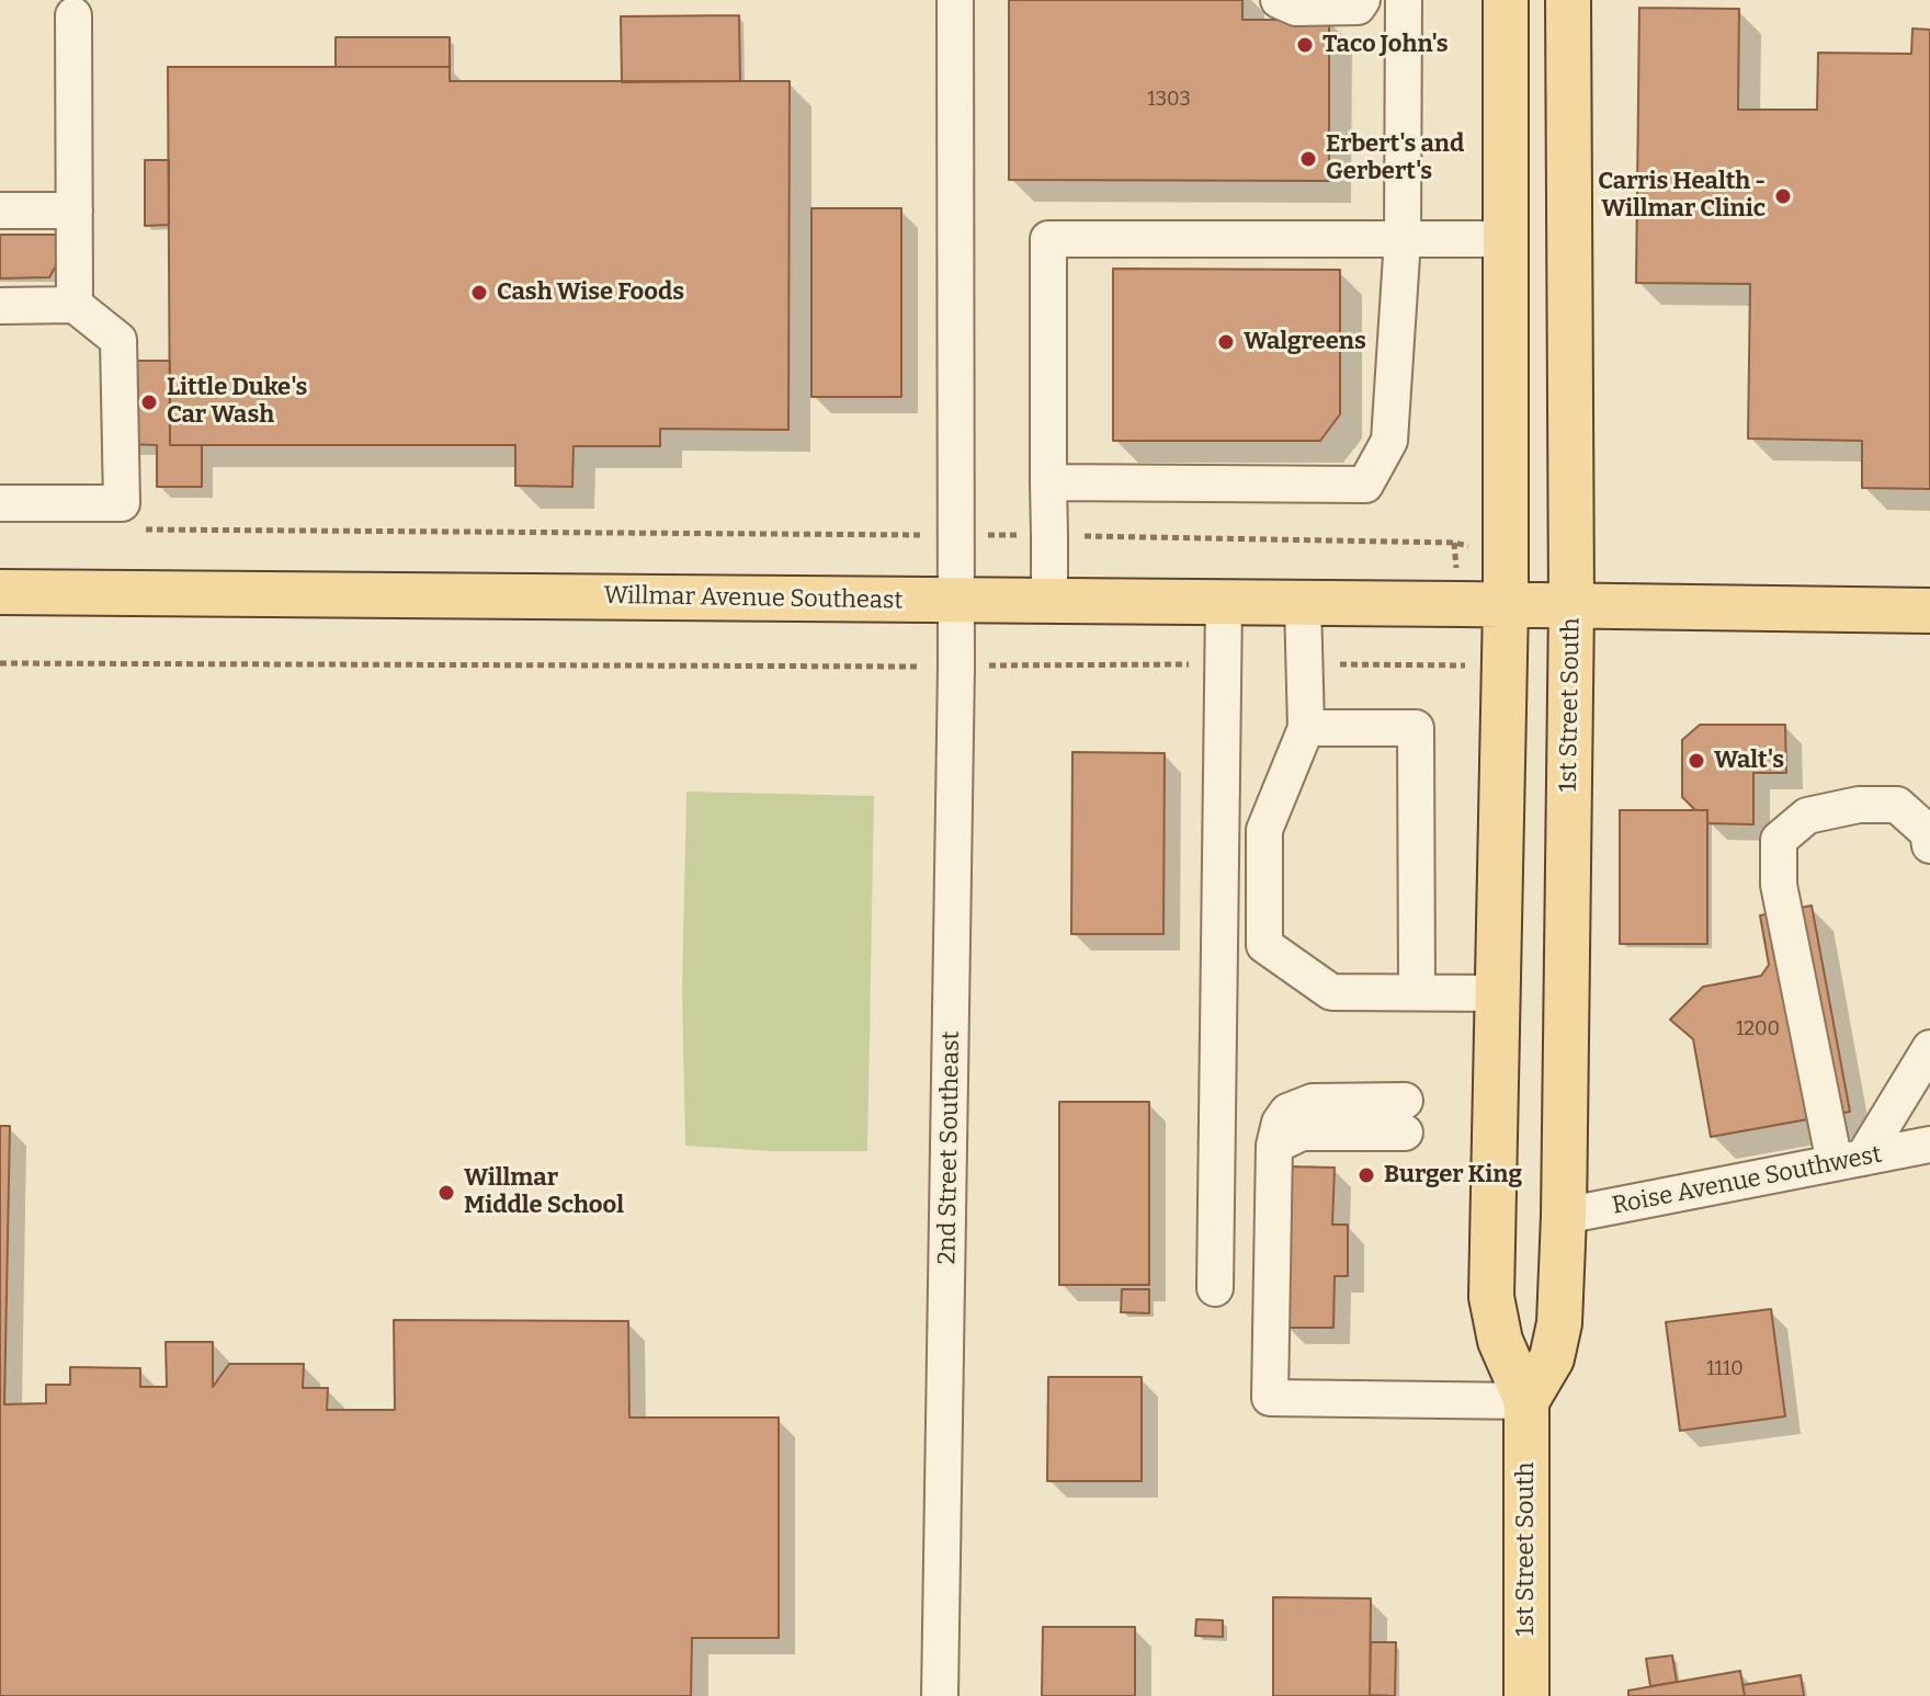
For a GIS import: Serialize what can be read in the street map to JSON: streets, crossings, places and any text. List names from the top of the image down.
{
  "streets": {
    "main road": ["Willmar Avenue Southeast", "1st Street South"],
    "street": ["2nd Street Southeast", "Roise Avenue Southwest"]
  },
  "crossings": [
    ["Willmar Avenue Southeast", "1st Street South"],
    ["Willmar Avenue Southeast", "2nd Street Southeast"],
    ["1st Street South", "Roise Avenue Southwest"]
  ],
  "places": [
    "Taco John's",
    "Erbert's and Gerbert's",
    "Carris Health - Willmar Clinic",
    "Cash Wise Foods",
    "Walgreens",
    "Little Duke's Car Wash",
    "Walt's",
    "Burger King",
    "Willmar Middle School"
  ],
  "house_numbers": ["1303", "1200", "1110"]
}
